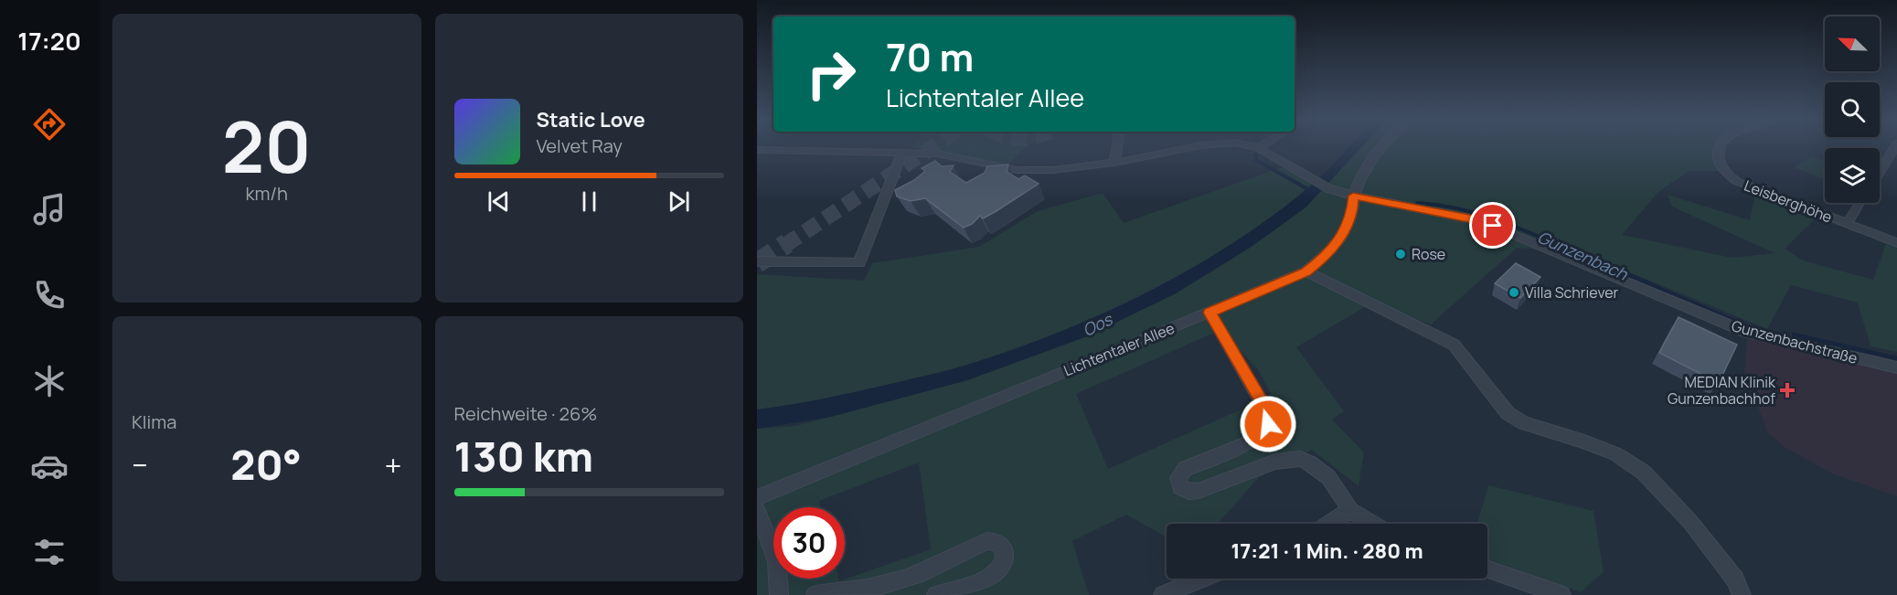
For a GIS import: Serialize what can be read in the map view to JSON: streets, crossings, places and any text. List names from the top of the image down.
{
  "streets": {
    "street": ["Leisberghöhe", "Gunzenbachstraße", "Lichtentaler Allee"]
  },
  "crossings": [
    ["Gunzenbachstraße", "Lichtentaler Allee"]
  ],
  "water": ["Gunzenbach", "Oos"],
  "places": {
    "other": ["Rose", "Villa Schriever"],
    "health": ["MEDIAN Klinik Gunzenbachhof"]
  },
  "north": "top left",
  "page": {
    "tabs": "17:20",
    "tile": [
      ["20", "km/h"],
      "Klima",
      ["Reichweite · 26%", "130 km"]
    ],
    "turn": ["70 m", "Lichtentaler Allee"],
    "song": ["Static Love", "Velvet Ray"],
    "heat": ["−", "20°", "+"],
    "limit": "30",
    "trip": "17:21 · 1 Min. · 280 m"
  }
}
